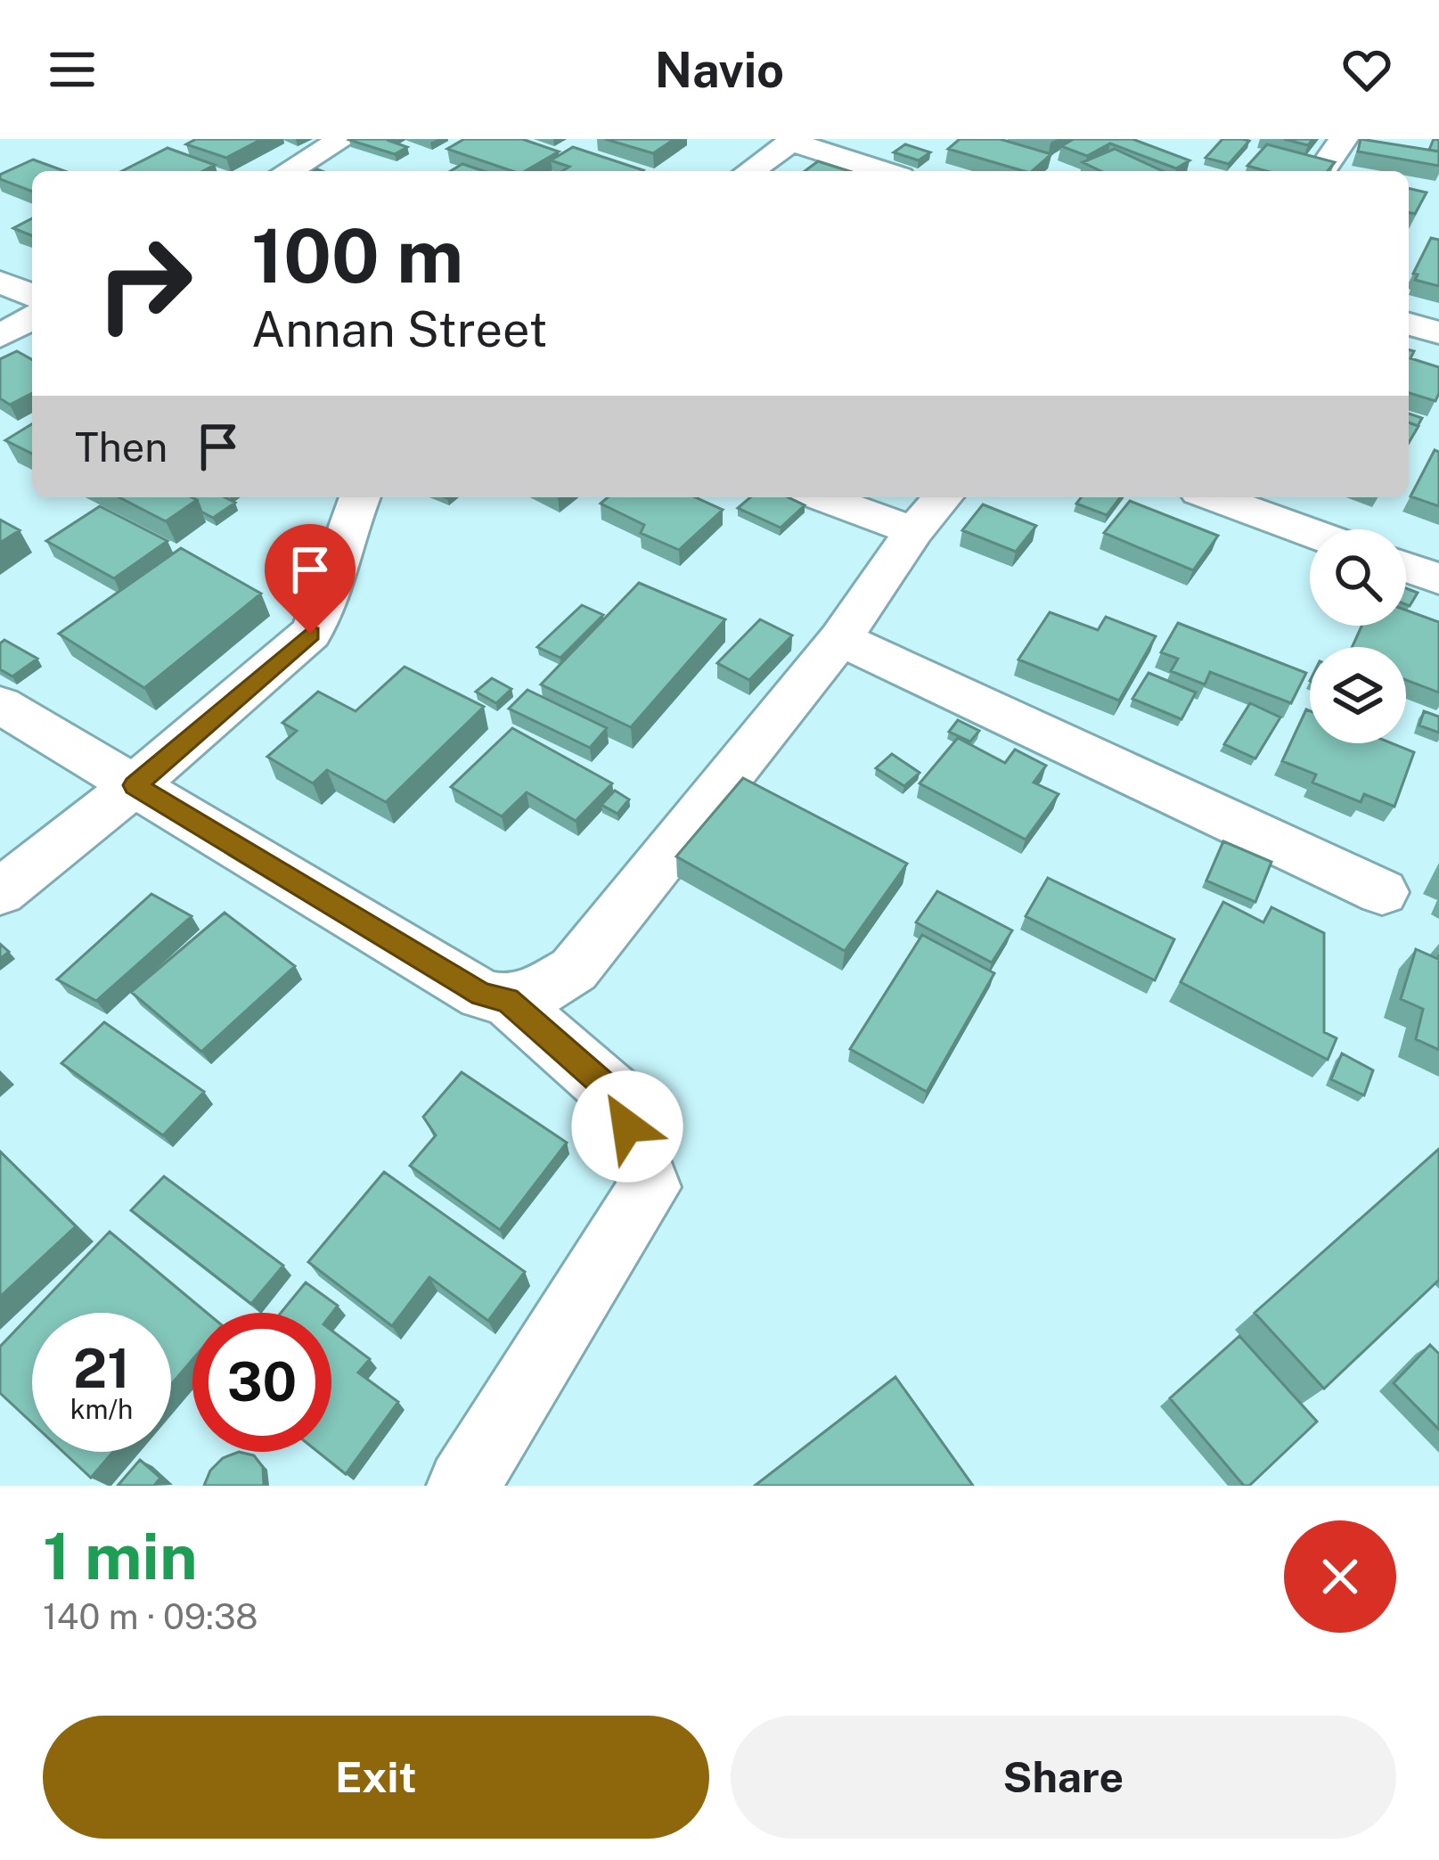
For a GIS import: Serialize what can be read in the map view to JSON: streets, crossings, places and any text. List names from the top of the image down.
{
  "page": {
    "header": "Navio",
    "turn": ["100 m", "Annan Street"],
    "then": "Then",
    "speed": "21 km/h",
    "limit": "30",
    "heading": ["1 min", "140 m · 09:38"],
    "buttons": ["Exit", "Share"]
  }
}
